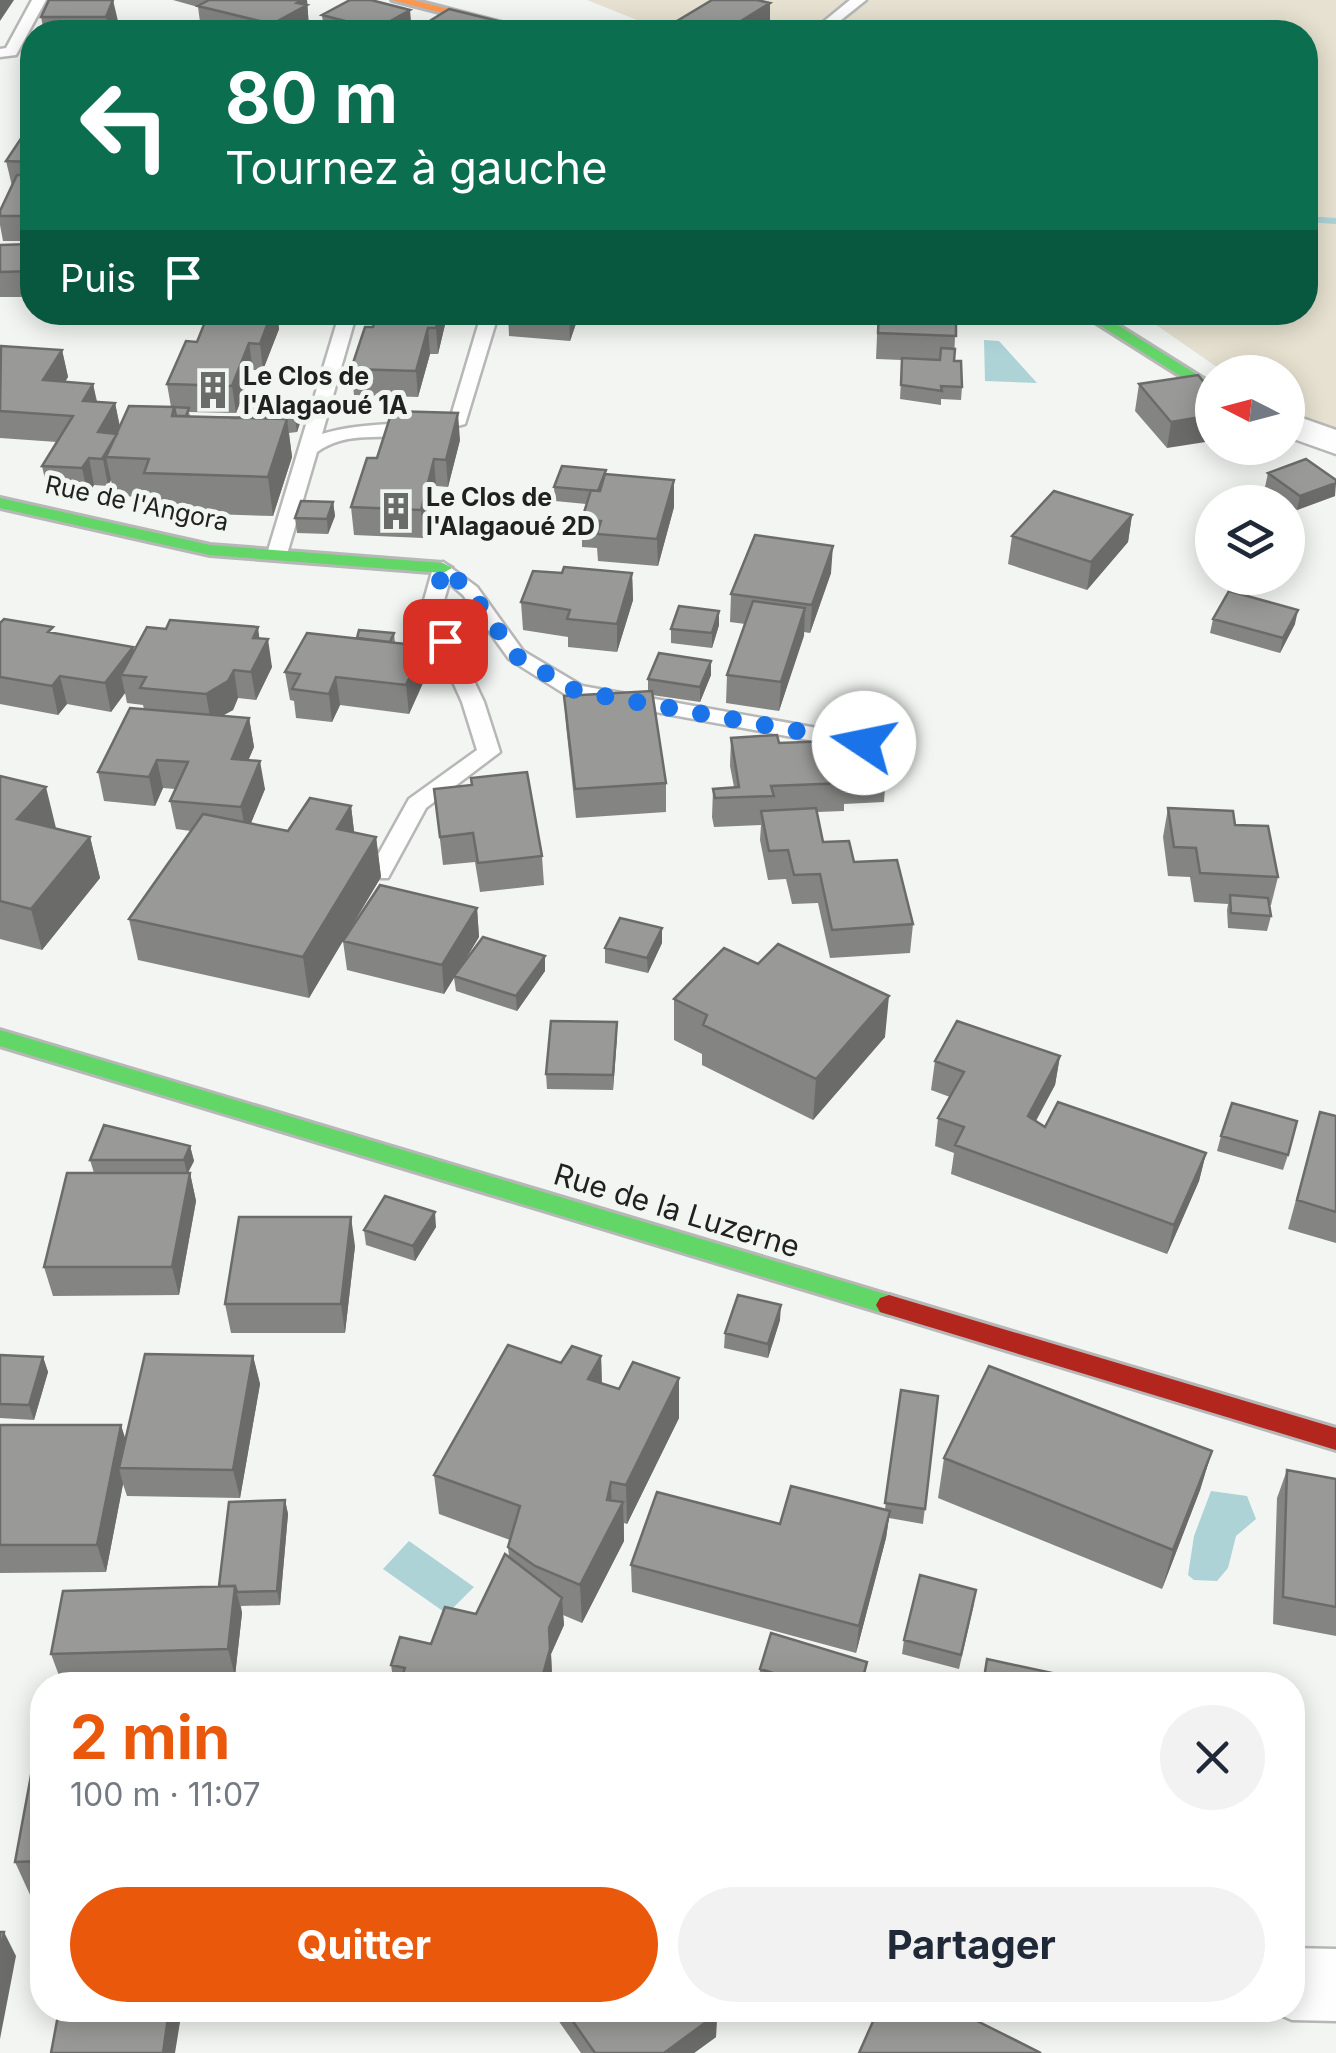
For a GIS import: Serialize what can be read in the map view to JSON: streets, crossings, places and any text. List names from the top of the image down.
{
  "streets": {
    "street": ["Rue de l'Angora", "Rue de la Luzerne"]
  },
  "places": {
    "building": ["Le Clos de l'Alagaoué 1A", "Le Clos de l'Alagaoué 2D"]
  },
  "north": "left",
  "page": {
    "turn": ["80 m", "Tournez à gauche"],
    "then": "Puis",
    "heading": ["2 min", "100 m · 11:07"],
    "buttons": ["Quitter", "Partager"]
  }
}
